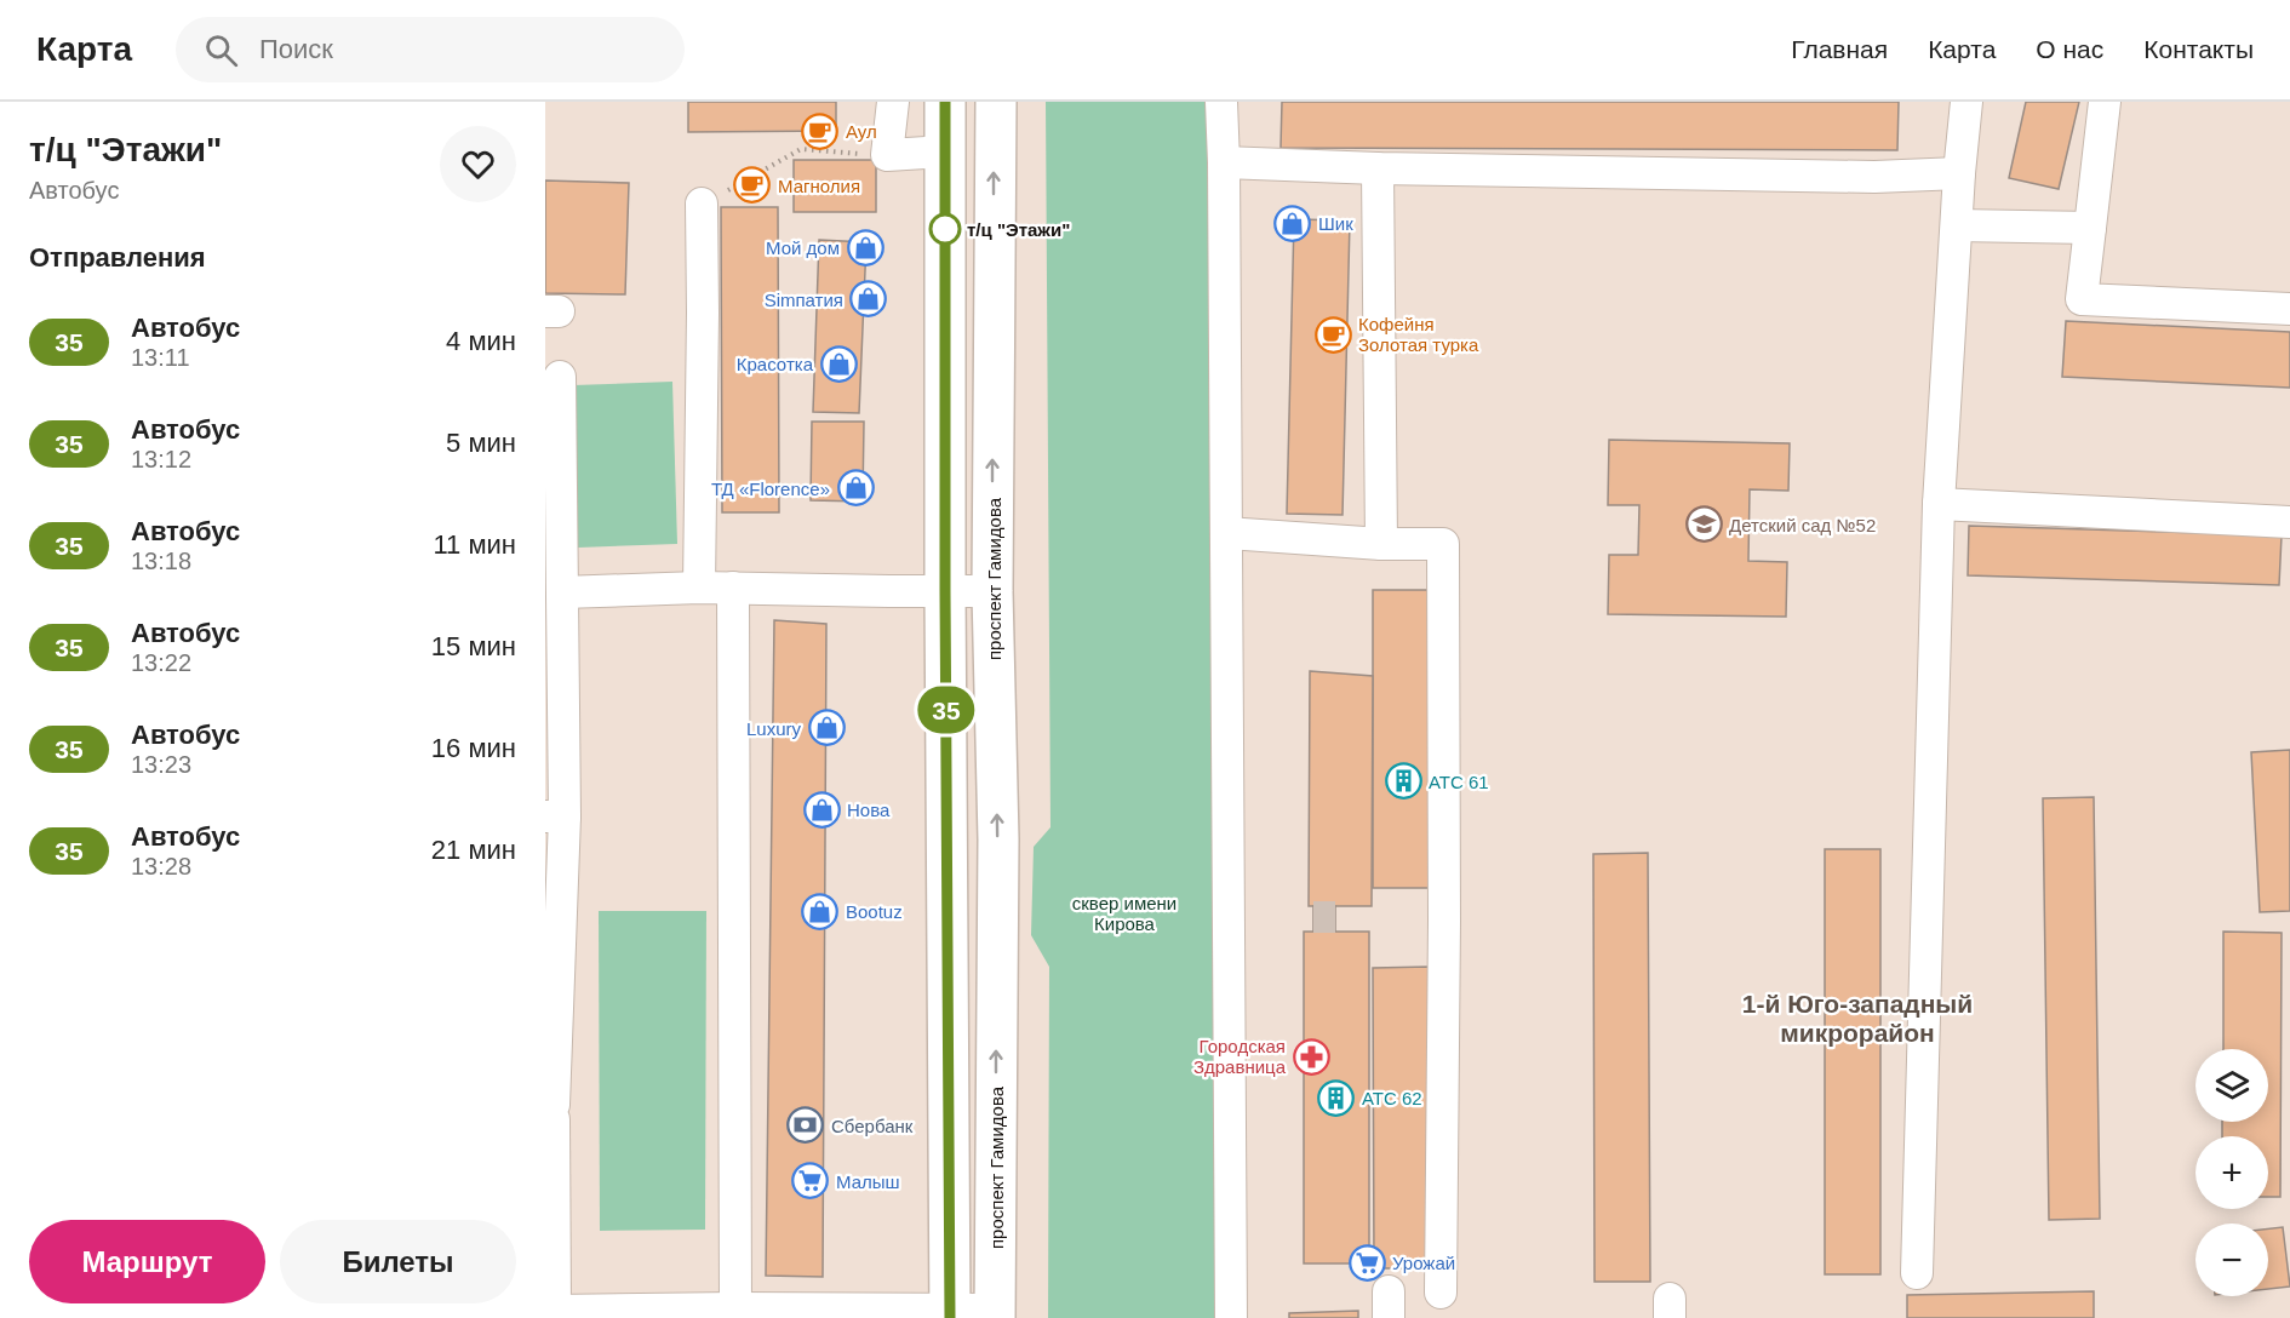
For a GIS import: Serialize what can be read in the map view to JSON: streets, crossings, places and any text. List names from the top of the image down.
{
  "streets": {
    "main road": ["проспект Гамидова"]
  },
  "districts": ["1-й Юго-западный микрорайон"],
  "parks": ["сквер имени Кирова"],
  "places": {
    "cafe": ["Аул", "Магнолия", "Кофейня Золотая турка"],
    "shop": [
      "Шик",
      "Мой дом",
      "Simпатия",
      "Красотка",
      "ТД «Florence»",
      "Luxury",
      "Нова",
      "Bootuz"
    ],
    "other": ["т/ц \"Этажи\""],
    "school or university": ["Детский сад №52"],
    "building": ["АТС 61", "АТС 62"],
    "pharmacy": ["Городская Здравница"],
    "bank": ["Сбербанк"],
    "supermarket": ["Малыш", "Урожай"]
  },
  "lines": ["bus line 35"],
  "page": {
    "header": "Карта",
    "search": "Поиск",
    "nav": [
      "Главная",
      "Карта",
      "О нас",
      "Контакты"
    ],
    "heading": [
      ["т/ц \"Этажи\"", "Автобус"],
      "Отправления"
    ],
    "on_map": "35",
    "list": [
      {
        "mark": "35",
        "name": "Автобус",
        "note": "13:11",
        "value": "4 мин"
      },
      {
        "mark": "35",
        "name": "Автобус",
        "note": "13:12",
        "value": "5 мин"
      },
      {
        "mark": "35",
        "name": "Автобус",
        "note": "13:18",
        "value": "11 мин"
      },
      {
        "mark": "35",
        "name": "Автобус",
        "note": "13:22",
        "value": "15 мин"
      },
      {
        "mark": "35",
        "name": "Автобус",
        "note": "13:23",
        "value": "16 мин"
      },
      {
        "mark": "35",
        "name": "Автобус",
        "note": "13:28",
        "value": "21 мин"
      }
    ],
    "map_buttons": ["+", "−"],
    "buttons": ["Маршрут", "Билеты"]
  }
}
